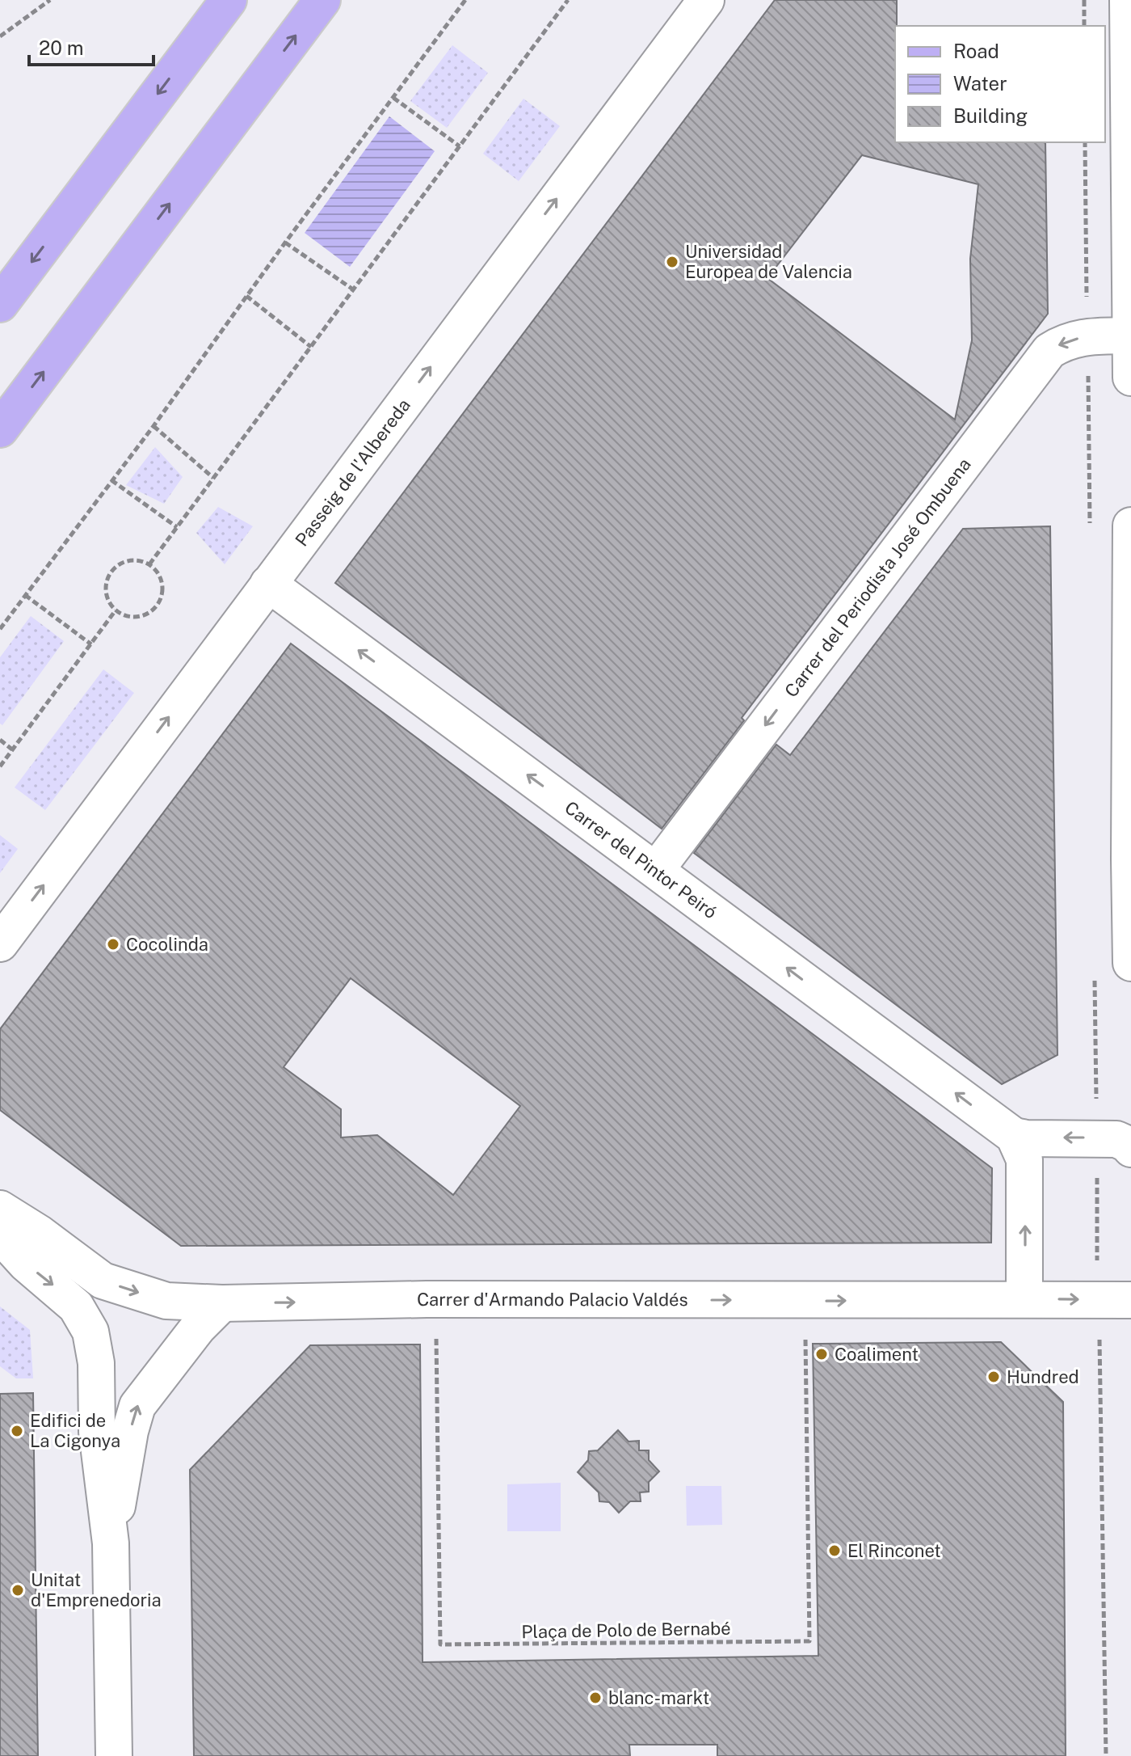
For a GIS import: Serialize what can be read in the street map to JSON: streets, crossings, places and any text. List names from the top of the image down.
{
  "streets": {
    "street": [
      "Passeig de l'Albereda",
      "Carrer del Periodista José Ombuena",
      "Carrer del Pintor Peiró",
      "Carrer d'Armando Palacio Valdés"
    ],
    "path": ["Plaça de Polo de Bernabé"]
  },
  "crossings": [
    ["Passeig de l'Albereda", "Carrer del Pintor Peiró"],
    ["Carrer del Periodista José Ombuena", "Carrer del Pintor Peiró"]
  ],
  "one_way": [
    "Passeig de l'Albereda",
    "Carrer del Periodista José Ombuena",
    "Carrer del Pintor Peiró",
    "Carrer d'Armando Palacio Valdés"
  ],
  "places": [
    "Universidad Europea de Valencia",
    "Cocolinda",
    "Coaliment",
    "Hundred",
    "Edifici de La Cigonya",
    "El Rinconet",
    "Unitat d'Emprenedoria",
    "blanc-markt"
  ],
  "legend": ["Road", "Water", "Building"],
  "scale_bar": "20 m"
}
